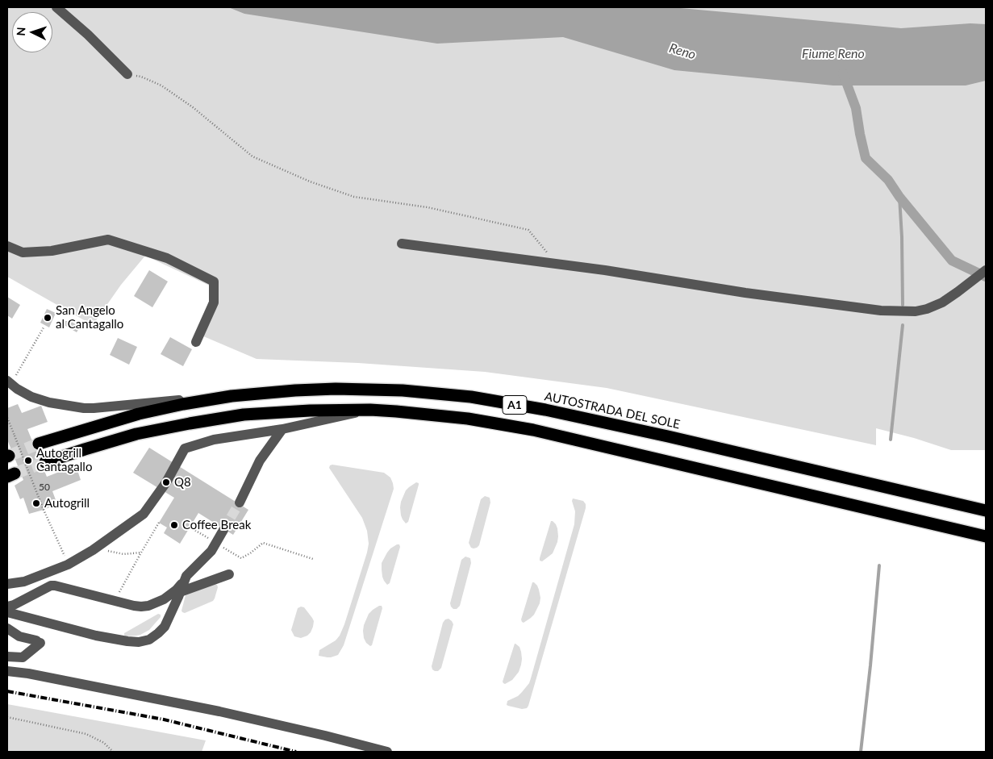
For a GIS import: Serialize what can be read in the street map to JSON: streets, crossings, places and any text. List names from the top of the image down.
{
  "streets": {
    "highway": ["A1", "AUTOSTRADA DEL SOLE"]
  },
  "water": ["Reno", "Fiume Reno"],
  "places": [
    "San Angelo al Cantagallo",
    "Autogrill Cantagallo",
    "Q8",
    "Autogrill",
    "Coffee Break"
  ],
  "house_numbers": ["50"],
  "north": "left"
}
